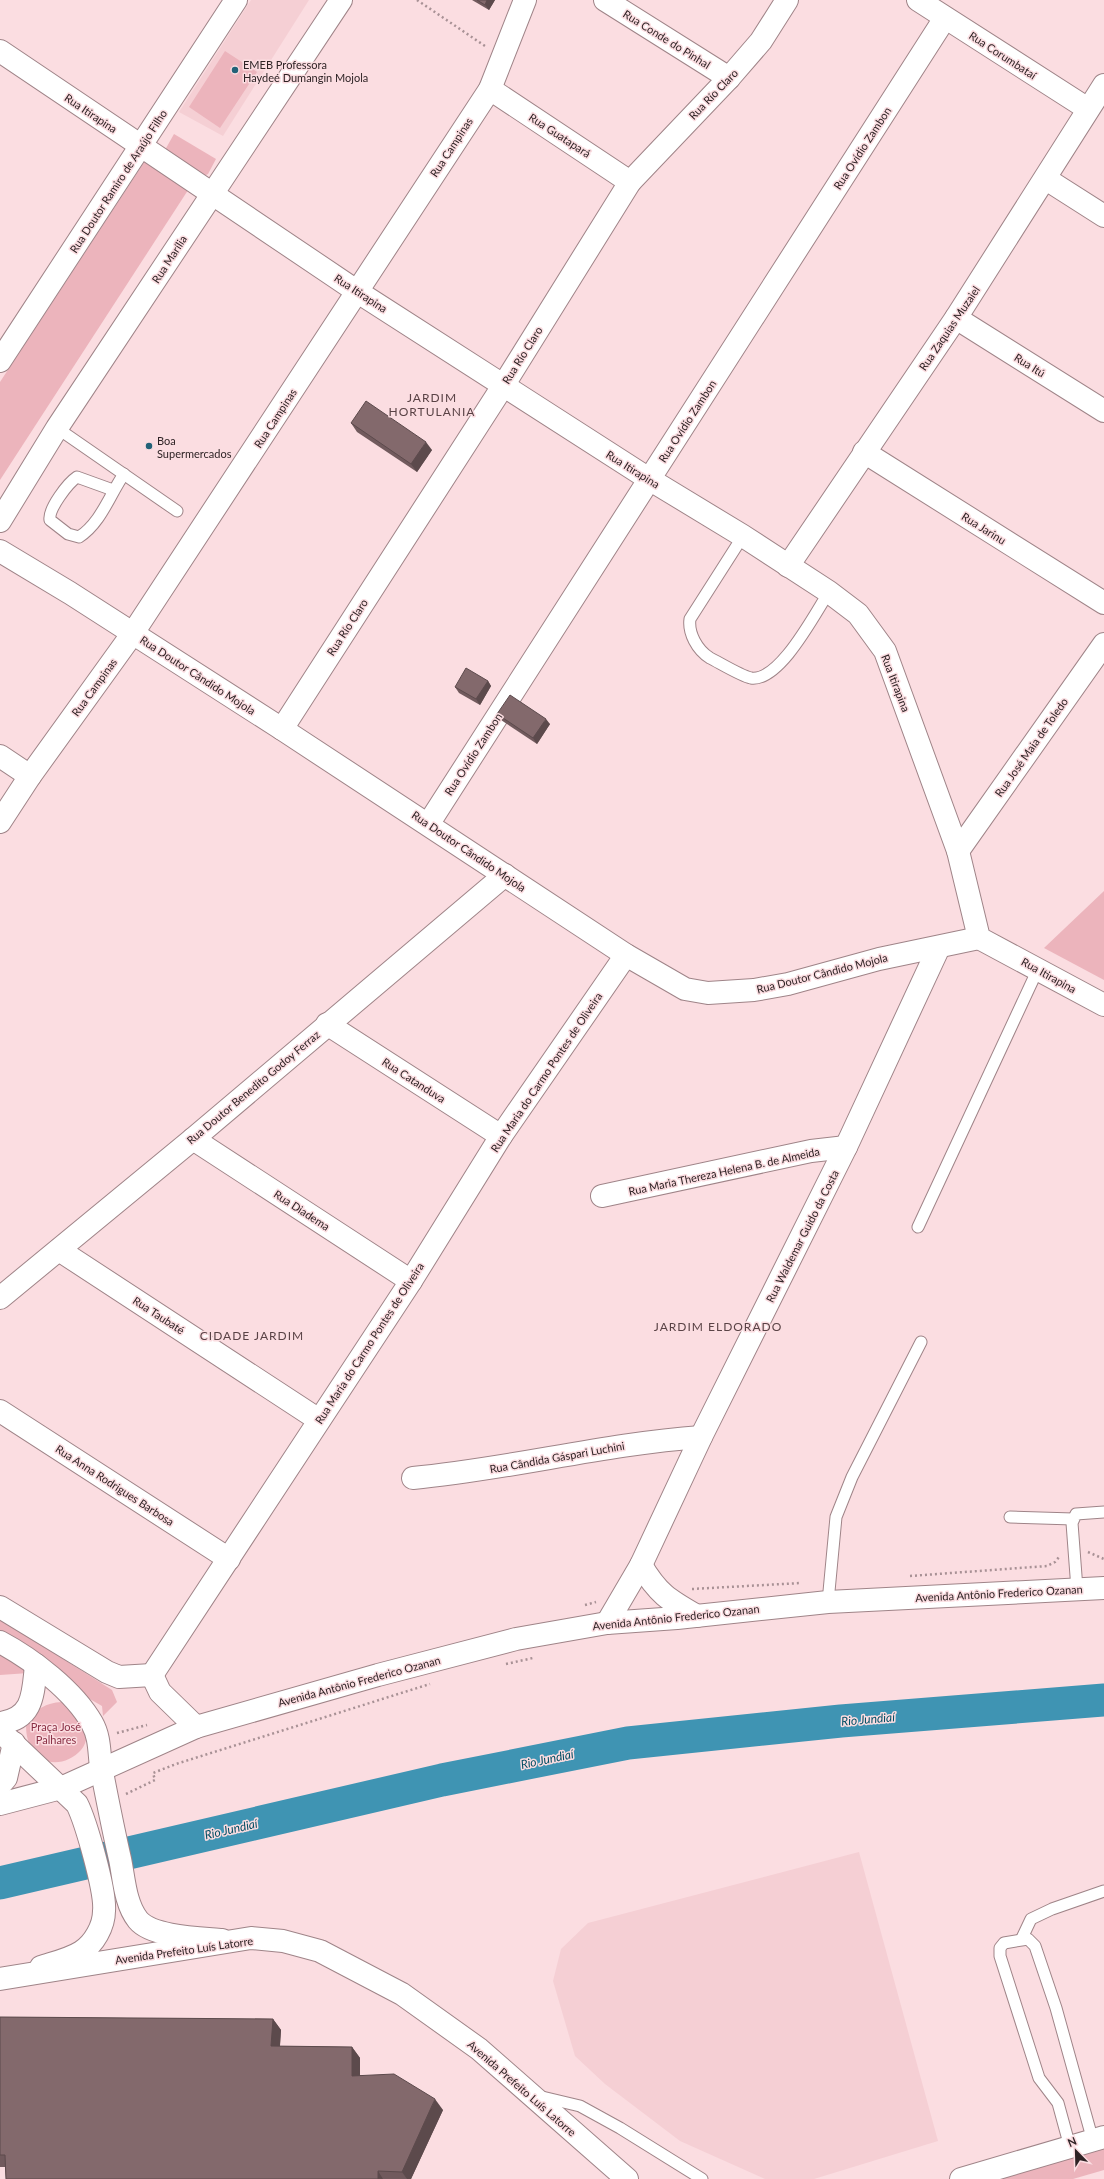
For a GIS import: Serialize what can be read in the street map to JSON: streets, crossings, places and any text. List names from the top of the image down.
{
  "streets": {
    "street": [
      "Rua Conde do Pinhal",
      "Rua Corumbataí",
      "Rua Río Claro",
      "Rua Itirapina",
      "Rua Guatapará",
      "Rua Campinas",
      "Rua Ovídio Zambon",
      "Rua Doutor Ramiro de Araújo Filho",
      "Rua Marília",
      "Rua Zaquias Muzaiel",
      "Rua Itú",
      "Rua Jarinu",
      "Rua Doutor Cândido Mojola",
      "Rua José Maia de Toledo",
      "Rua Maria do Carmo Pontes de Oliveira",
      "Rua Catanduva",
      "Rua Doutor Benedito Godoy Ferraz",
      "Rua Maria Thereza Helena B. de Almeida",
      "Rua Diadema",
      "Rua Waldemar Guido da Costa",
      "Rua Taubaté",
      "Rua Cândida Gáspari Luchini",
      "Rua Anna Rodrigues Barbosa",
      "Avenida Antônio Frederico Ozanan",
      "Avenida Prefeito Luís Latorre"
    ]
  },
  "crossings": [
    ["Rua Conde do Pinhal", "Rua Río Claro"],
    ["Rua Corumbataí", "Rua Ovídio Zambon"],
    ["Rua Corumbataí", "Rua Zaquias Muzaiel"],
    ["Rua Río Claro", "Rua Itirapina"],
    ["Rua Río Claro", "Rua Guatapará"],
    ["Rua Río Claro", "Rua Doutor Cândido Mojola"],
    ["Rua Itirapina", "Rua Campinas"],
    ["Rua Itirapina", "Rua Ovídio Zambon"],
    ["Rua Itirapina", "Rua Doutor Ramiro de Araújo Filho"],
    ["Rua Itirapina", "Rua Marília"],
    ["Rua Itirapina", "Rua Zaquias Muzaiel"],
    ["Rua Itirapina", "Rua Doutor Cândido Mojola"],
    ["Rua Itirapina", "Rua José Maia de Toledo"],
    ["Rua Guatapará", "Rua Campinas"],
    ["Rua Campinas", "Rua Doutor Cândido Mojola"],
    ["Rua Ovídio Zambon", "Rua Doutor Cândido Mojola"],
    ["Rua Zaquias Muzaiel", "Rua Itú"],
    ["Rua Zaquias Muzaiel", "Rua Jarinu"],
    ["Rua Doutor Cândido Mojola", "Rua Maria do Carmo Pontes de Oliveira"],
    ["Rua Doutor Cândido Mojola", "Rua Doutor Benedito Godoy Ferraz"],
    ["Rua Doutor Cândido Mojola", "Rua Waldemar Guido da Costa"],
    ["Rua Maria do Carmo Pontes de Oliveira", "Rua Catanduva"],
    ["Rua Maria do Carmo Pontes de Oliveira", "Rua Diadema"],
    ["Rua Maria do Carmo Pontes de Oliveira", "Rua Taubaté"],
    ["Rua Maria do Carmo Pontes de Oliveira", "Rua Anna Rodrigues Barbosa"],
    ["Rua Catanduva", "Rua Doutor Benedito Godoy Ferraz"],
    ["Rua Doutor Benedito Godoy Ferraz", "Rua Diadema"],
    ["Rua Doutor Benedito Godoy Ferraz", "Rua Taubaté"],
    ["Rua Maria Thereza Helena B. de Almeida", "Rua Waldemar Guido da Costa"],
    ["Rua Waldemar Guido da Costa", "Rua Cândida Gáspari Luchini"],
    ["Rua Waldemar Guido da Costa", "Avenida Antônio Frederico Ozanan"]
  ],
  "districts": ["JARDIM HORTULANIA", "JARDIM ELDORADO", "CIDADE JARDIM"],
  "water": ["Rio Jundiaí"],
  "parks": ["Praça José Palhares"],
  "places": ["EMEB Professora Haydeé Dumangin Mojola", "Boa Supermercados"],
  "north": "top left"
}
